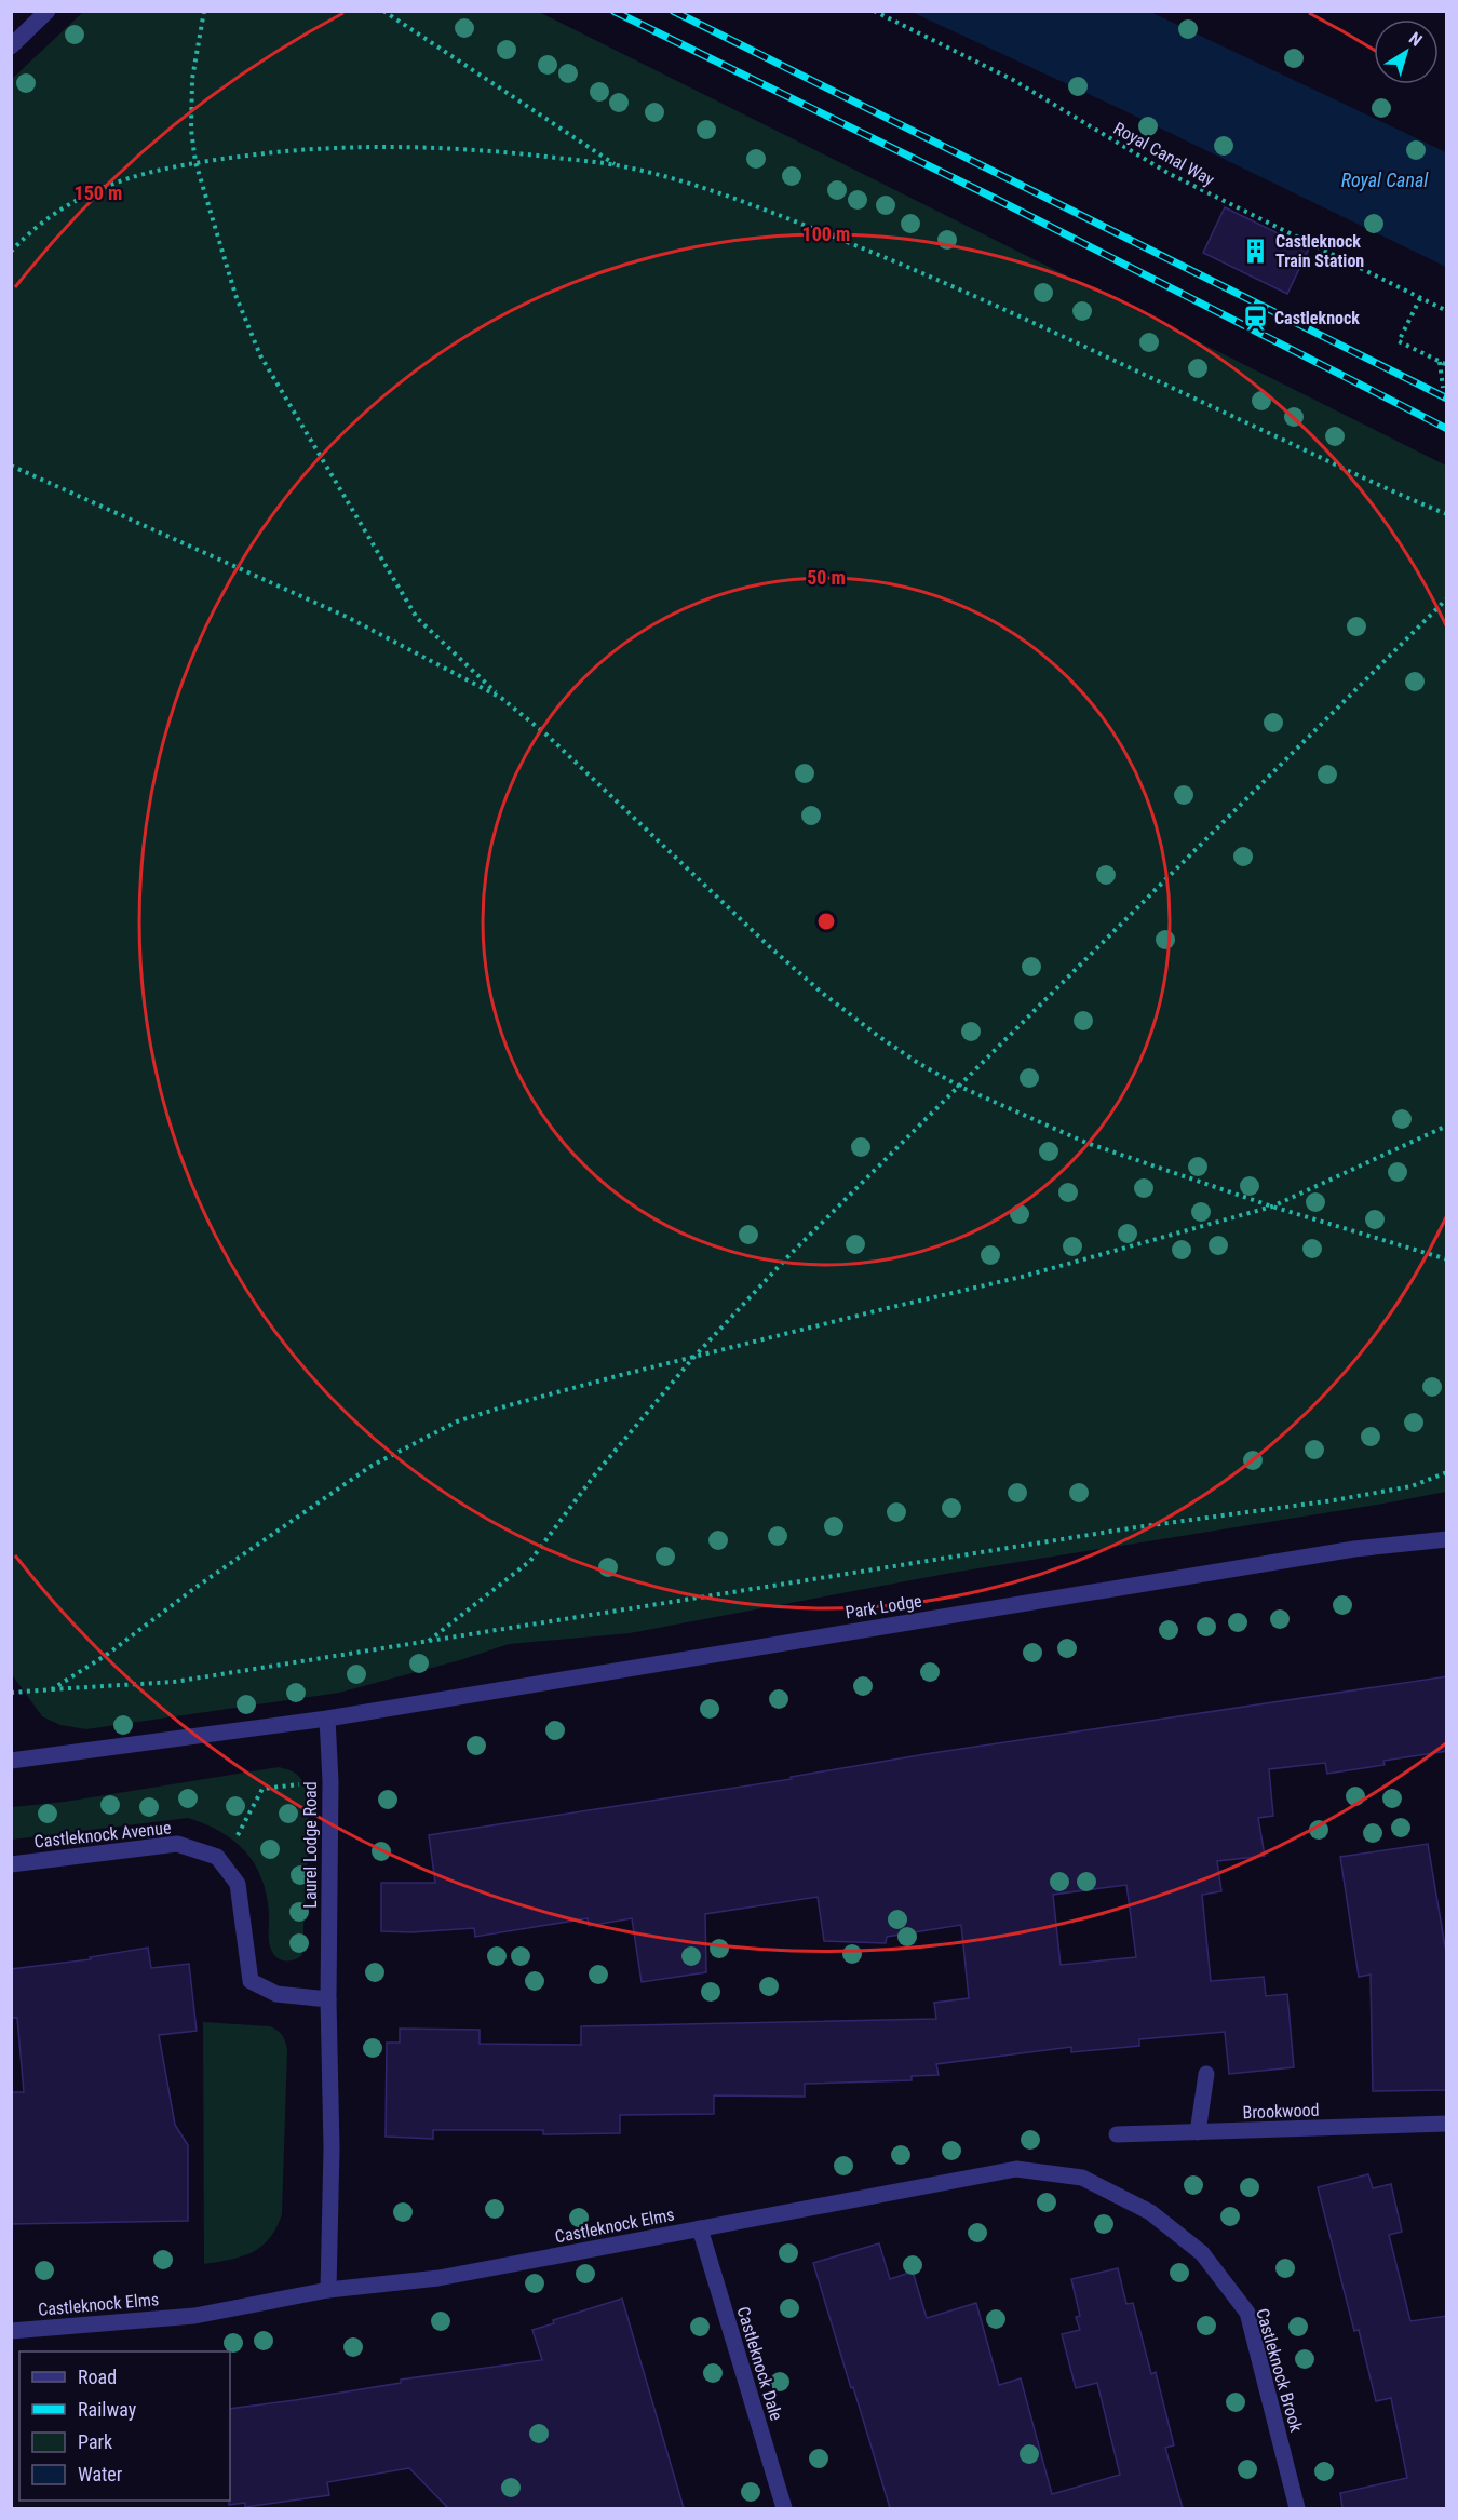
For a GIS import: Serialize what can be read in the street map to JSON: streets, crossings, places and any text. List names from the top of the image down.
{
  "streets": {
    "street": [
      "Park Lodge",
      "Castleknock Avenue",
      "Laurel Lodge Road",
      "Brookwood",
      "Castleknock Elms",
      "Castleknock Dale",
      "Castleknock Brook"
    ],
    "path": ["Royal Canal Way"]
  },
  "crossings": [
    ["Park Lodge", "Laurel Lodge Road"],
    ["Laurel Lodge Road", "Castleknock Elms"],
    ["Castleknock Elms", "Castleknock Dale"],
    ["Castleknock Elms", "Castleknock Brook"]
  ],
  "water": ["Royal Canal"],
  "places": {
    "building": ["Castleknock Train Station"],
    "station": ["Castleknock"]
  },
  "legend": [
    "Road",
    "Railway",
    "Park",
    "Water"
  ],
  "north": "top right",
  "rings": ["150 m", "100 m", "50 m"]
}
